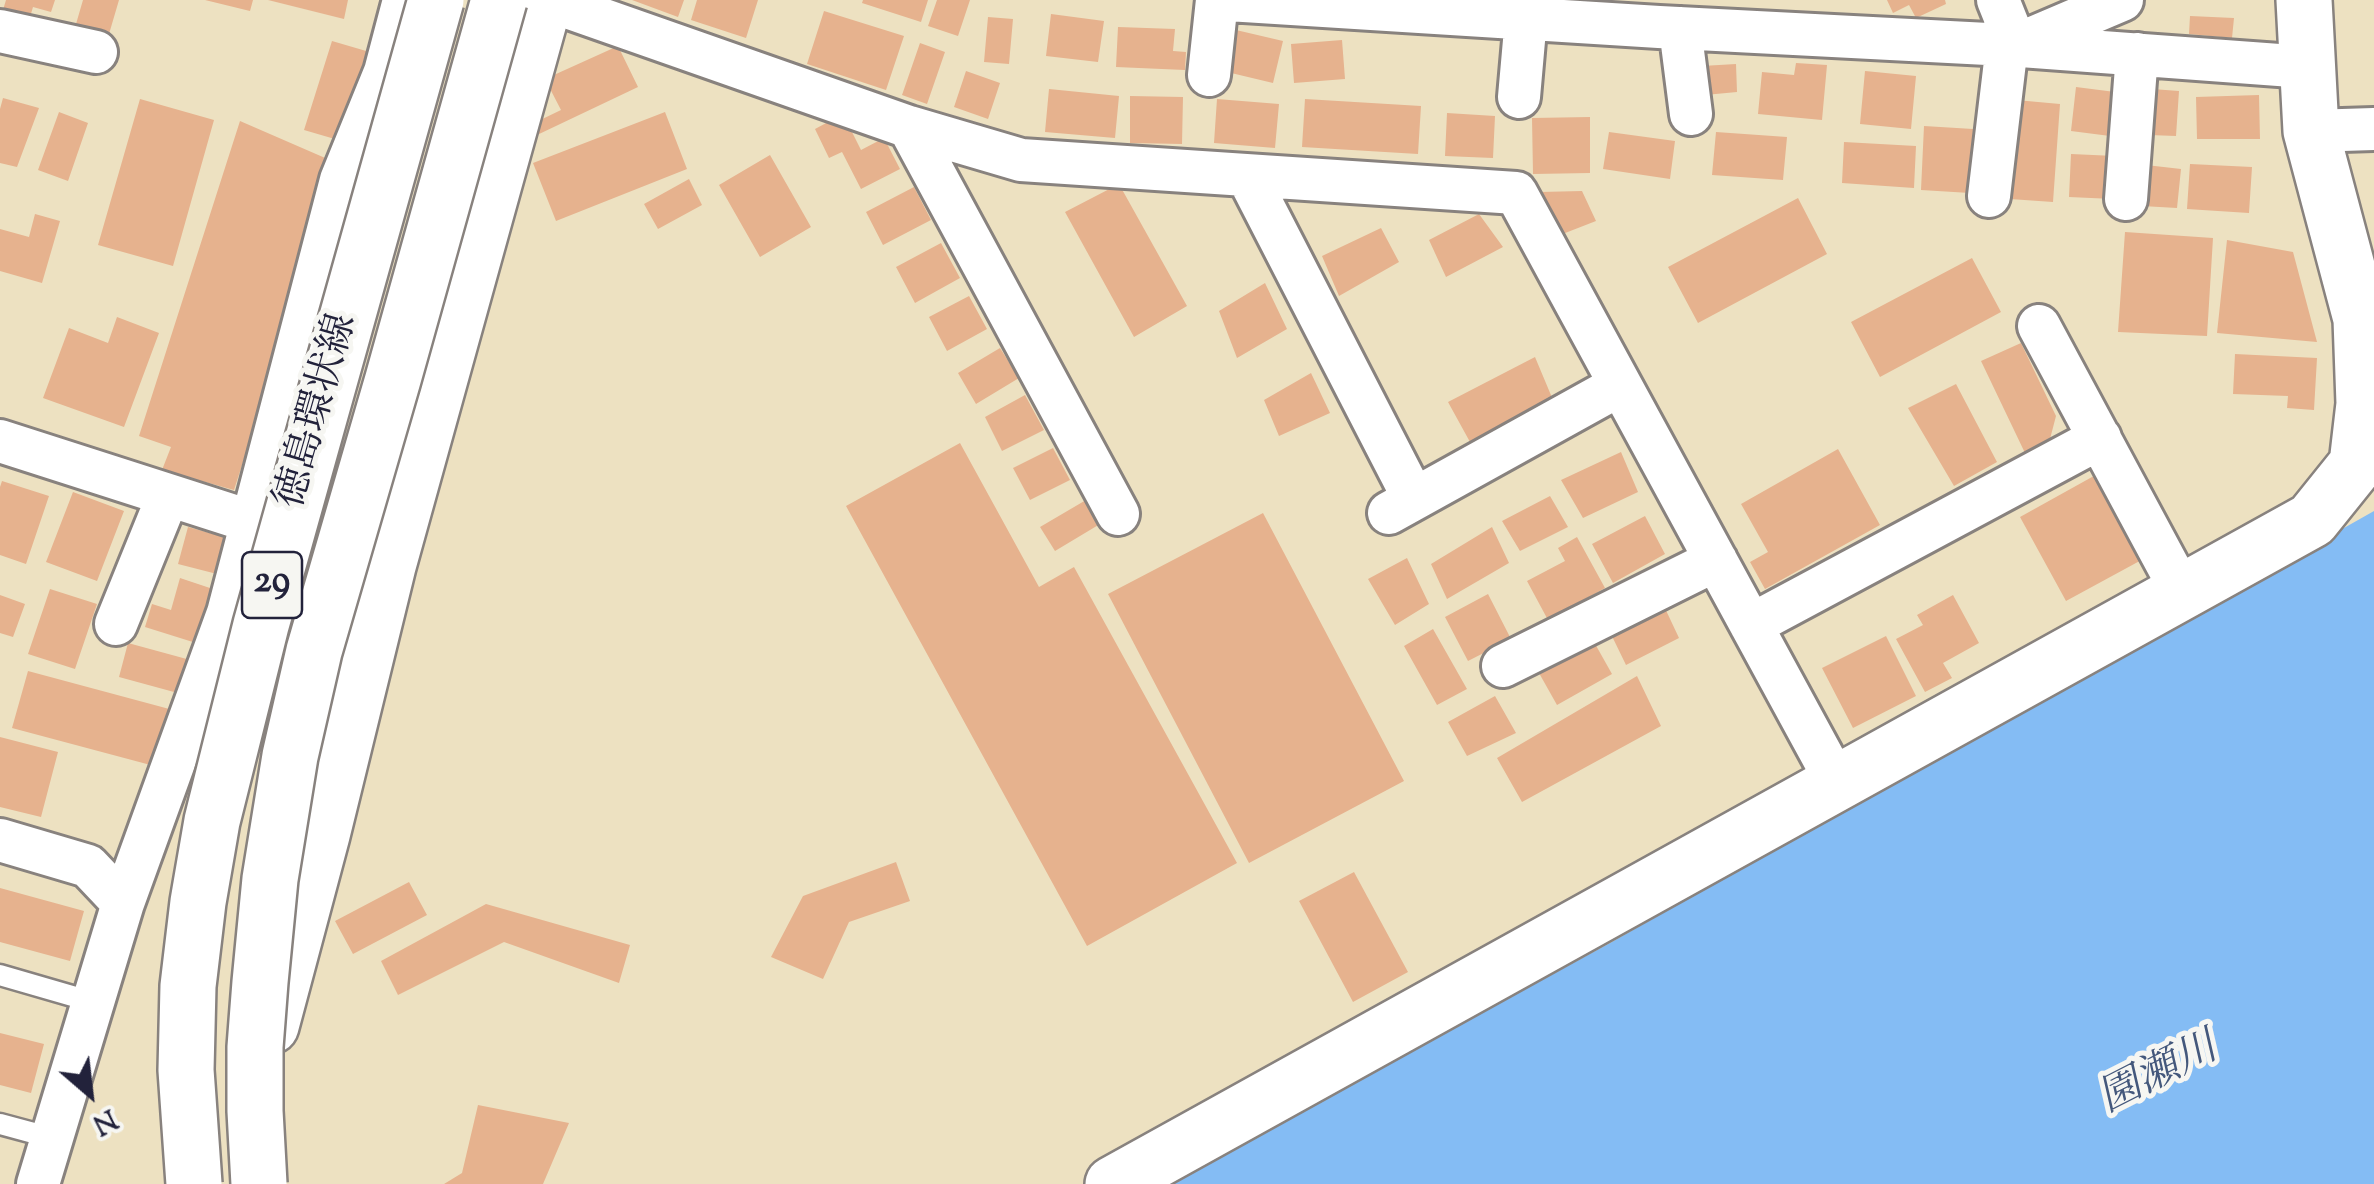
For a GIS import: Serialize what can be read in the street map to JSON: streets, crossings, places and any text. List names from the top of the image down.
{
  "streets": {
    "street": ["徳島環状線", "29"]
  },
  "water": ["園瀬川"],
  "north": "bottom right"
}
